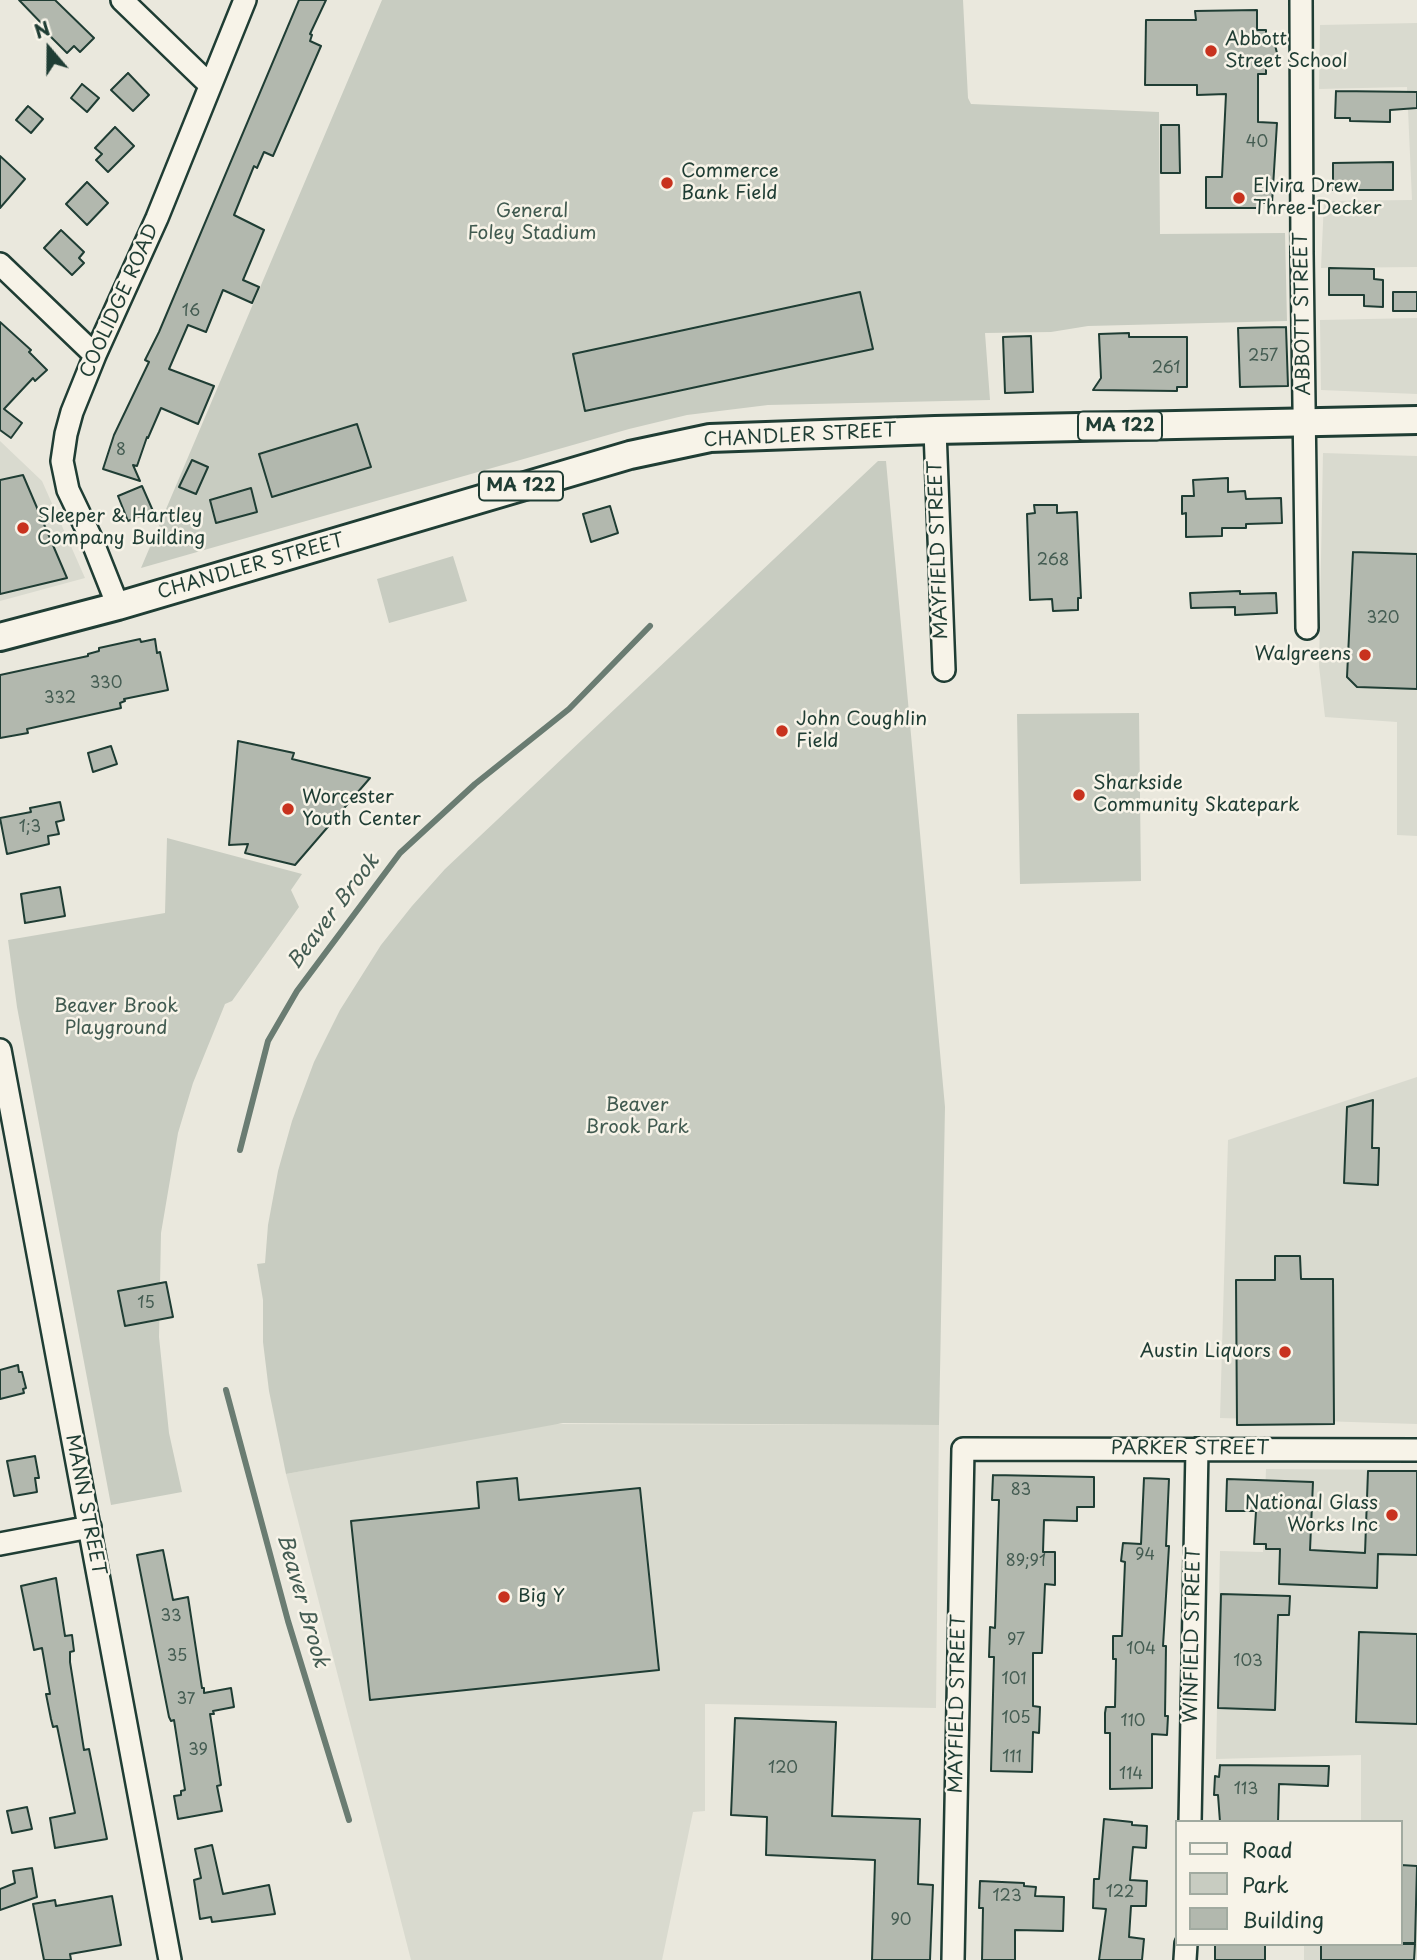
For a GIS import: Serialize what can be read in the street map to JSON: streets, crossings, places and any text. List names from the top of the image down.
{
  "streets": {
    "main road": ["MA 122", "CHANDLER STREET"],
    "street": [
      "COOLIDGE ROAD",
      "ABBOTT STREET",
      "MAYFIELD STREET",
      "PARKER STREET",
      "MANN STREET",
      "WINFIELD STREET"
    ]
  },
  "crossings": [
    ["COOLIDGE ROAD", "CHANDLER STREET"],
    ["ABBOTT STREET", "CHANDLER STREET"],
    ["CHANDLER STREET", "MAYFIELD STREET"],
    ["MAYFIELD STREET", "PARKER STREET"],
    ["PARKER STREET", "WINFIELD STREET"]
  ],
  "water": ["Beaver Brook"],
  "parks": ["General Foley Stadium", "Beaver Brook Playground", "Beaver Brook Park"],
  "places": [
    "Abbott Street School",
    "Commerce Bank Field",
    "Elvira Drew Three-Decker",
    "Sleeper & Hartley Company Building",
    "Walgreens",
    "John Coughlin Field",
    "Sharkside Community Skatepark",
    "Worcester Youth Center",
    "Austin Liquors",
    "National Glass Works Inc",
    "Big Y"
  ],
  "house_numbers": [
    "40",
    "16",
    "257",
    "261",
    "8",
    "268",
    "320",
    "330",
    "332",
    "1;3",
    "15",
    "83",
    "94",
    "89;91",
    "33",
    "97",
    "104",
    "35",
    "103",
    "101",
    "37",
    "105",
    "110",
    "39",
    "111",
    "120",
    "114",
    "113",
    "122",
    "123",
    "90"
  ],
  "legend": ["Road", "Park", "Building"],
  "north": "top"
}
